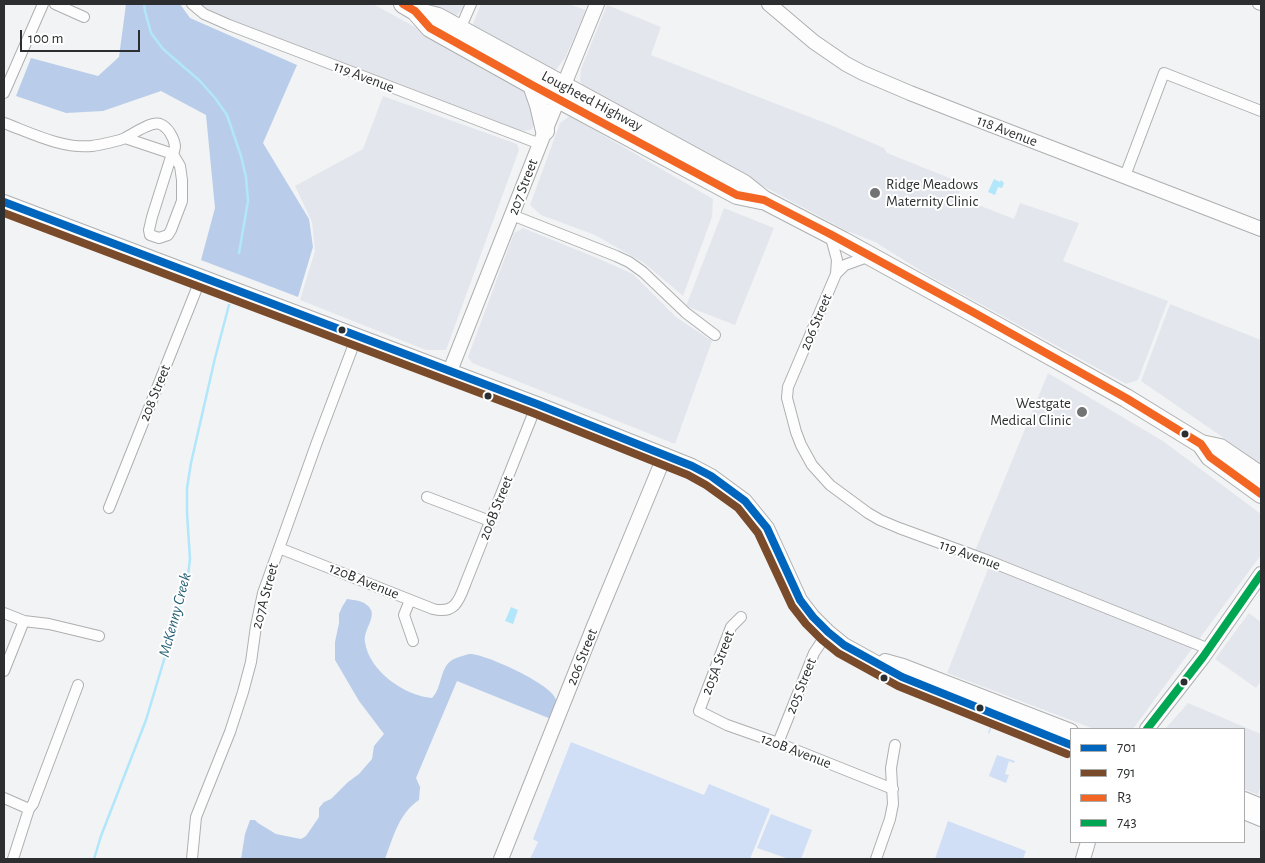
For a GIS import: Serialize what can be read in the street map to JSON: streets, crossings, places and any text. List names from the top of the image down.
{
  "streets": {
    "highway": ["Lougheed Highway"],
    "main road": ["118 Avenue", "207 Street", "206 Street"],
    "street": [
      "119 Avenue",
      "208 Street",
      "206B Street",
      "120B Avenue",
      "207A Street",
      "205A Street",
      "205 Street"
    ]
  },
  "crossings": [
    ["119 Avenue", "207 Street"],
    ["119 Avenue", "206 Street"],
    ["Lougheed Highway", "207 Street"],
    ["Lougheed Highway", "206 Street"],
    ["206B Street", "120B Avenue"],
    ["120B Avenue", "207A Street"],
    ["120B Avenue", "205A Street"],
    ["120B Avenue", "205 Street"]
  ],
  "water": ["McKenny Creek"],
  "places": ["Ridge Meadows Maternity Clinic", "Westgate Medical Clinic"],
  "lines": [
    "transit line R3",
    "transit line 701",
    "transit line 791",
    "transit line 743"
  ],
  "legend": [
    "701",
    "791",
    "R3",
    "743"
  ],
  "scale_bar": "100 m"
}
